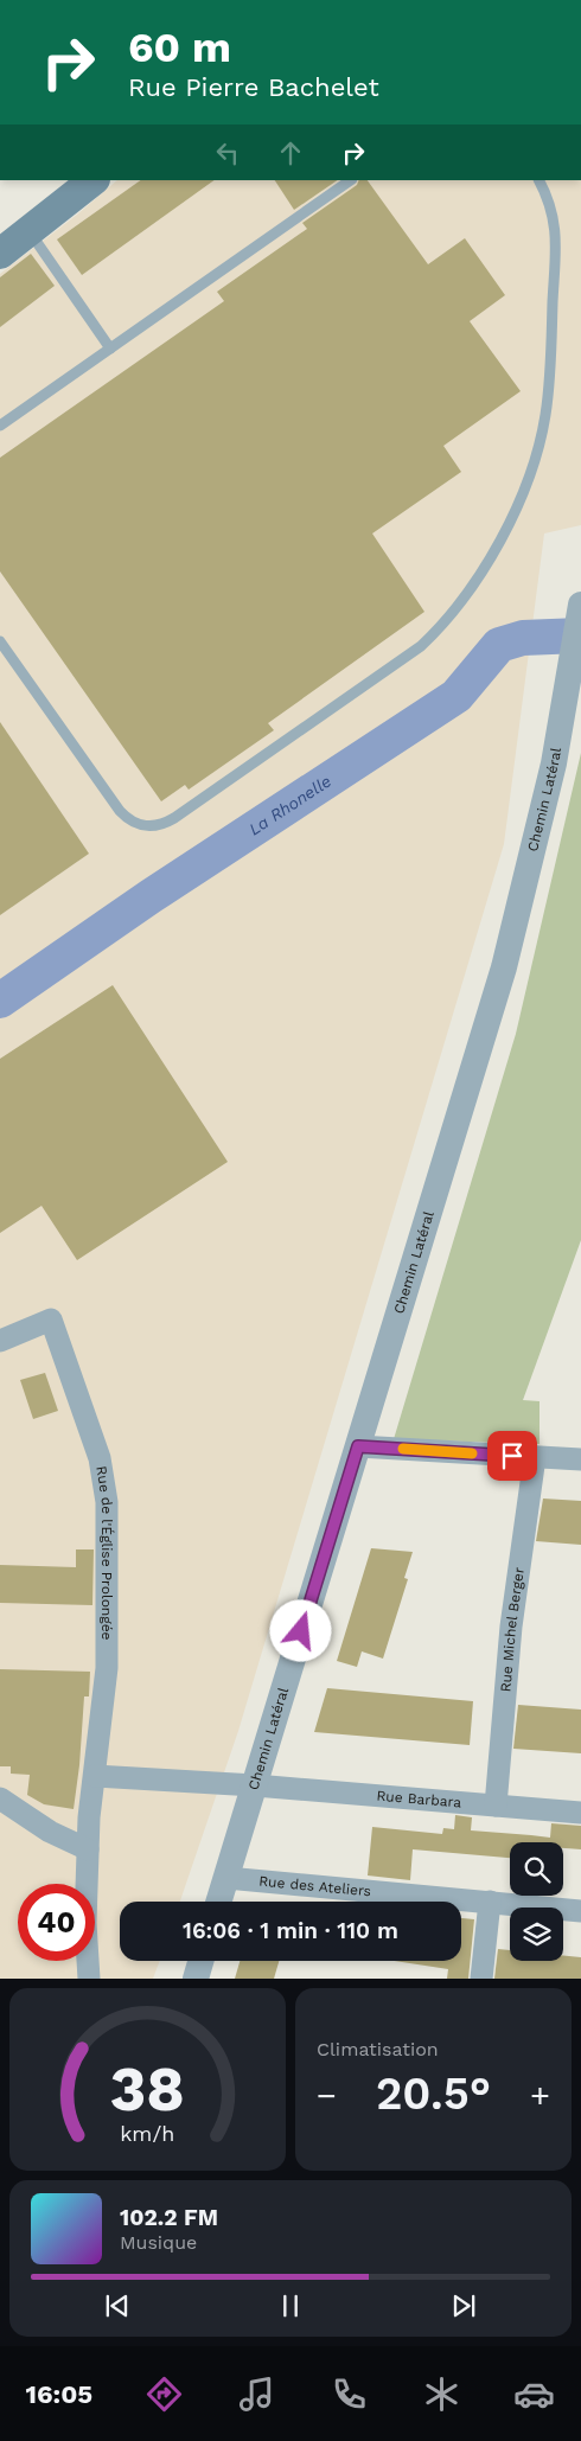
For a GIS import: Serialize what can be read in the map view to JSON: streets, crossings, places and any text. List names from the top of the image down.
{
  "streets": {
    "street": [
      "Chemin Latéral",
      "Rue de l'Église Prolongée",
      "Rue Michel Berger",
      "Rue Barbara",
      "Rue des Ateliers"
    ]
  },
  "crossings": [
    ["Chemin Latéral", "Rue Barbara"],
    ["Chemin Latéral", "Rue des Ateliers"],
    ["Rue de l'Église Prolongée", "Rue Barbara"],
    ["Rue Michel Berger", "Rue Barbara"]
  ],
  "water": ["La Rhonelle"],
  "page": {
    "turn": ["60 m", "Rue Pierre Bachelet"],
    "limit": "40",
    "trip": "16:06 · 1 min · 110 m",
    "tile": "Climatisation",
    "heat": ["−", "20.5°", "+"],
    "song": ["102.2 FM", "Musique"],
    "tabs": "16:05",
    "gauge": ["38", "km/h"]
  }
}
